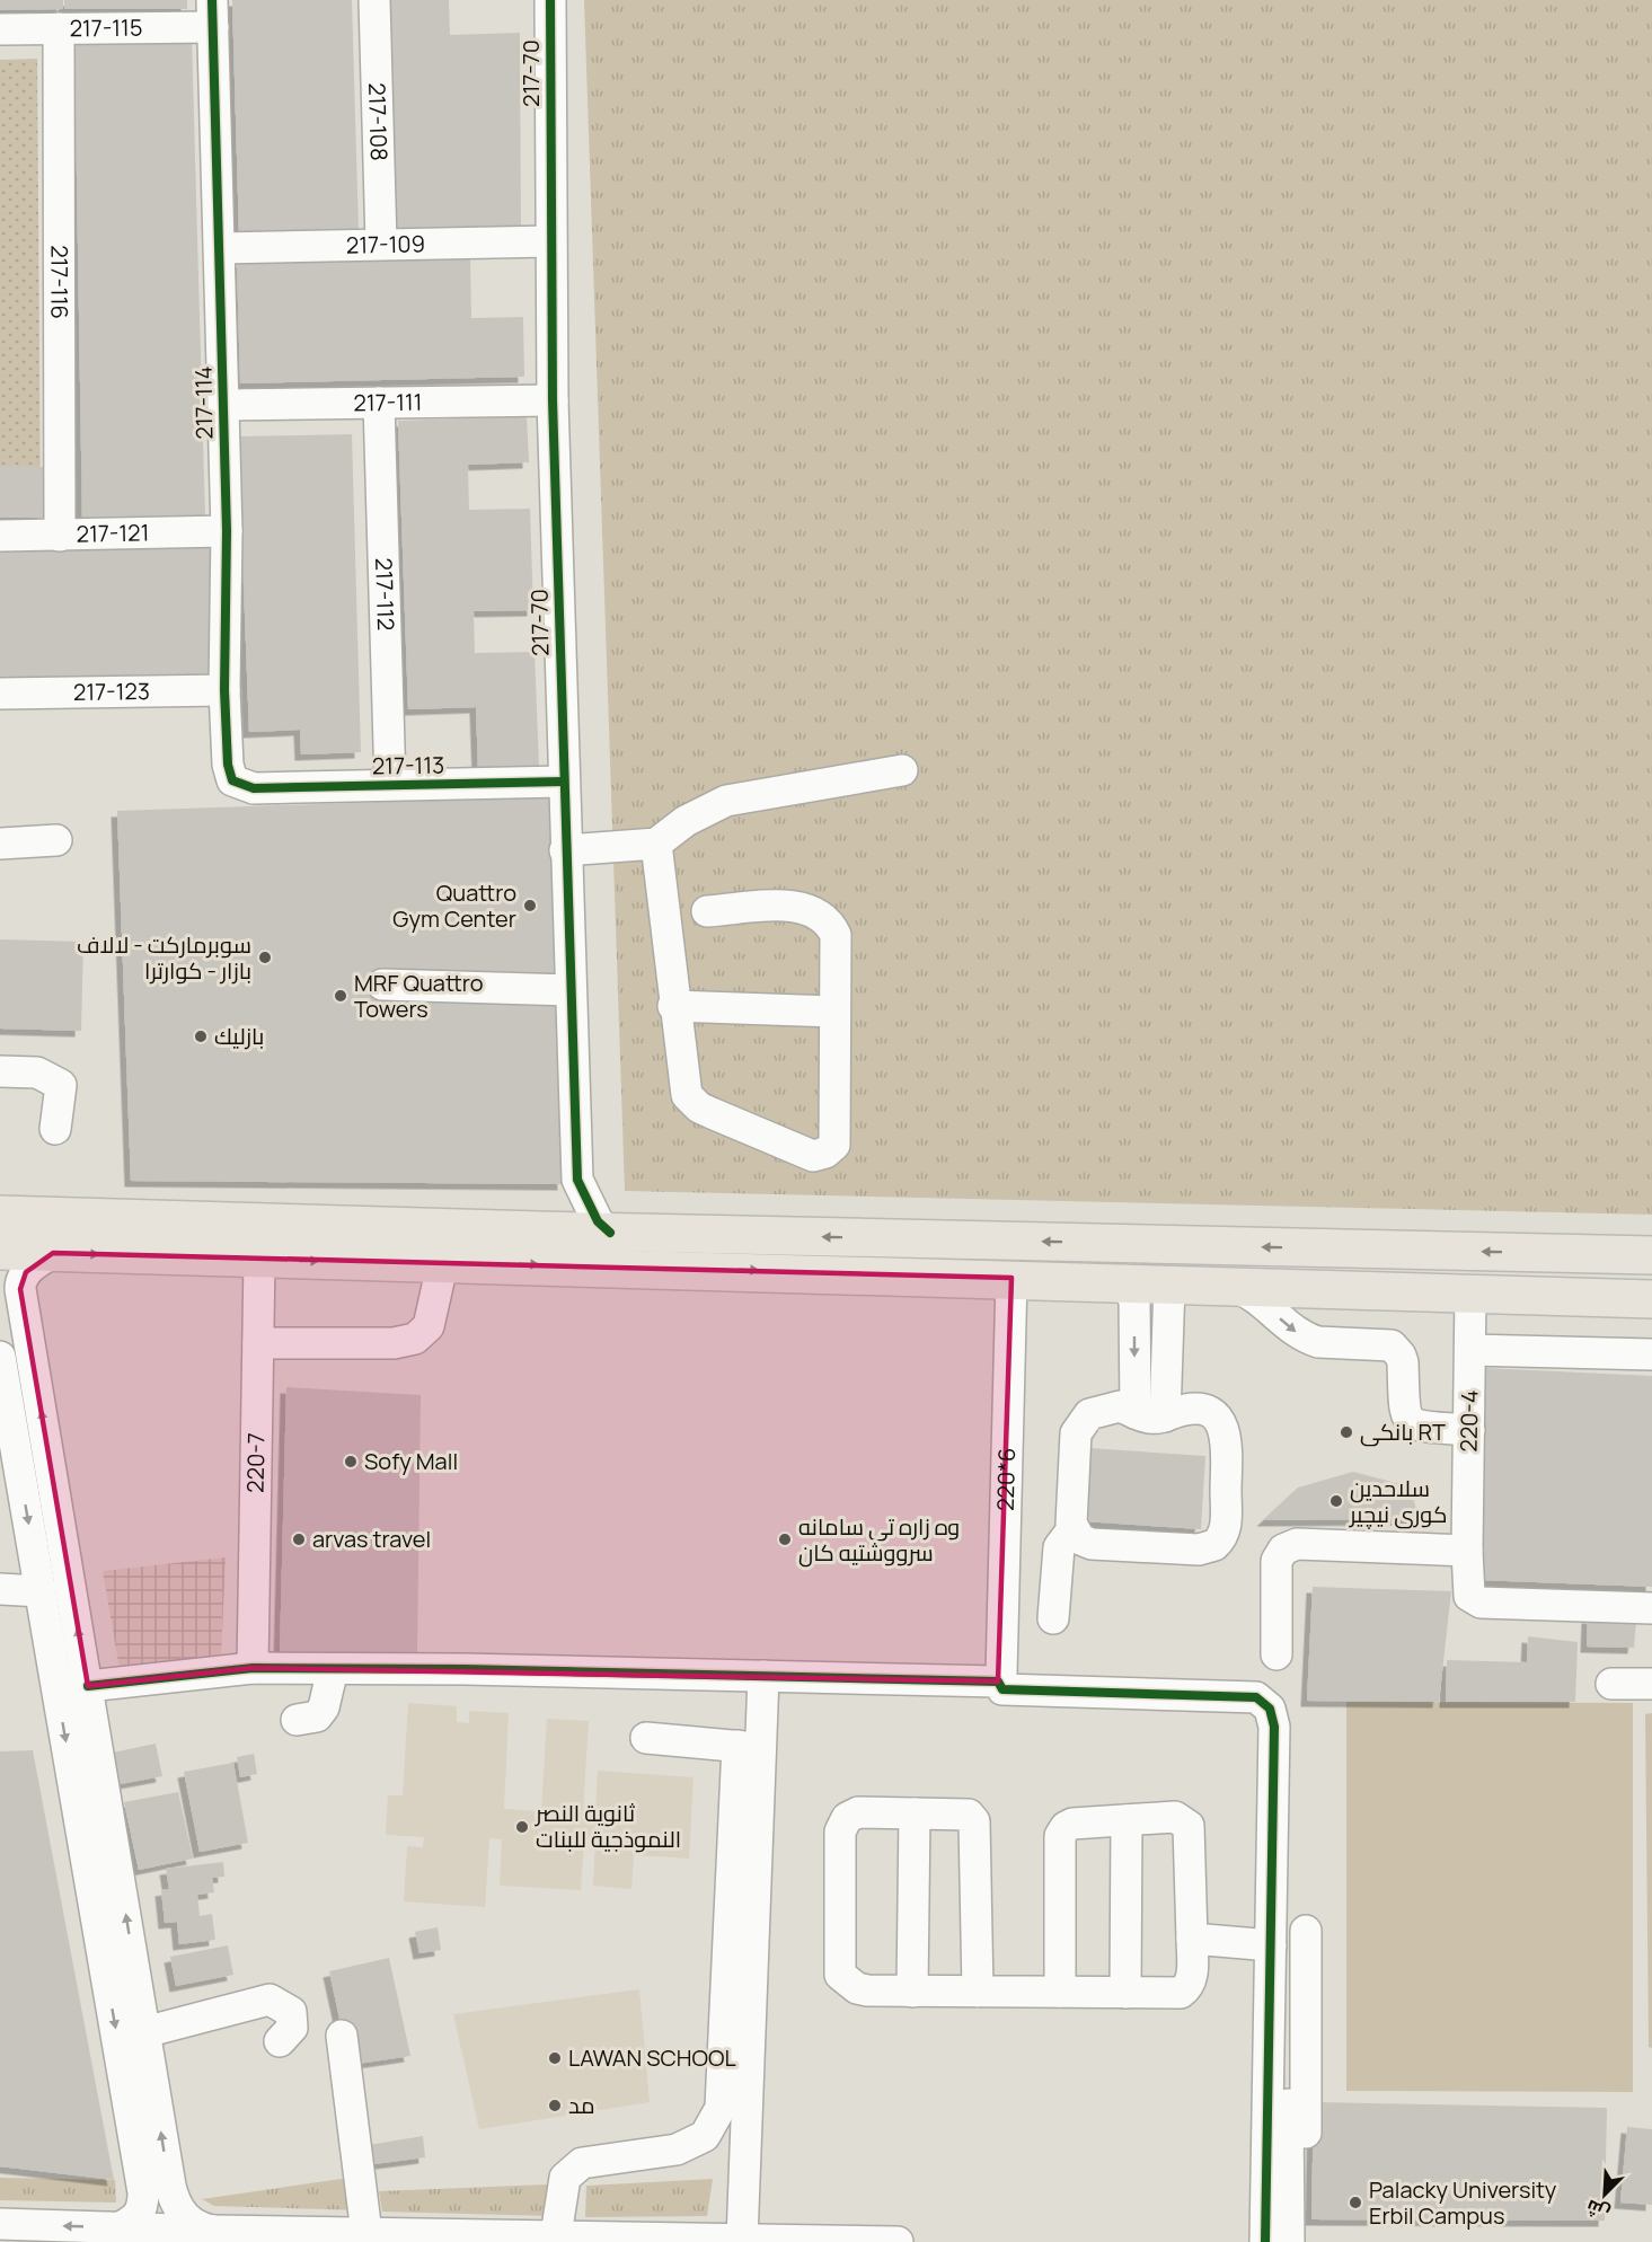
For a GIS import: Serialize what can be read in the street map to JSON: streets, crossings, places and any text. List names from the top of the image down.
{
  "streets": {
    "street": [
      "217-115",
      "217-70",
      "217-108",
      "217-109",
      "217-116",
      "217-114",
      "217-111",
      "217-121",
      "217-112",
      "217-123",
      "217-113",
      "220-4",
      "220-7",
      "220*6"
    ]
  },
  "crossings": [
    ["217-115", "217-116"],
    ["217-115", "217-114"],
    ["217-70", "217-109"],
    ["217-70", "217-111"],
    ["217-70", "217-113"],
    ["217-108", "217-109"],
    ["217-109", "217-114"],
    ["217-116", "217-121"],
    ["217-114", "217-111"],
    ["217-114", "217-121"],
    ["217-114", "217-123"],
    ["217-114", "217-113"],
    ["217-111", "217-112"],
    ["217-112", "217-113"]
  ],
  "places": [
    "Quattro Gym Center",
    "سوبرماركت - لالاف بازار - كوارترا",
    "MRF Quattro Towers",
    "بازليك",
    "بانكی RT",
    "Sofy Mall",
    "سلاحدین كوری نیچیر",
    "arvas travel",
    "وه زاره تى سامانه سرووشتيه كان",
    "ثانوية النصر النموذجية للبنات",
    "LAWAN SCHOOL",
    "مد",
    "Palacky University Erbil Campus"
  ],
  "north": "bottom left"
}
